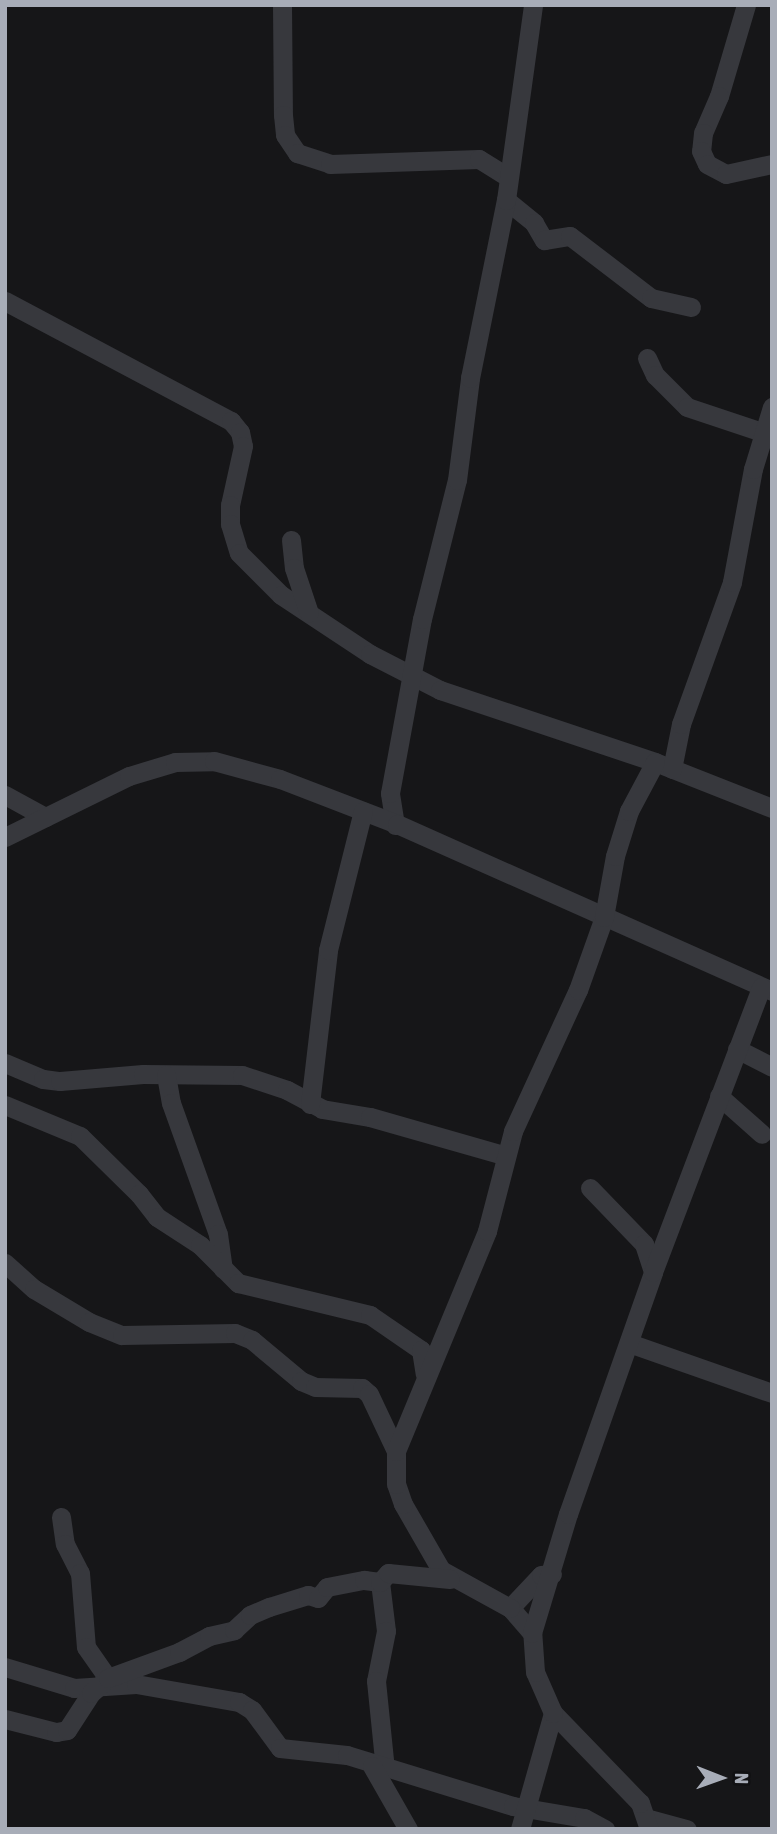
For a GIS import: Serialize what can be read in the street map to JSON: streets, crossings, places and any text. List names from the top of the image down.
{
  "north": "right"
}
